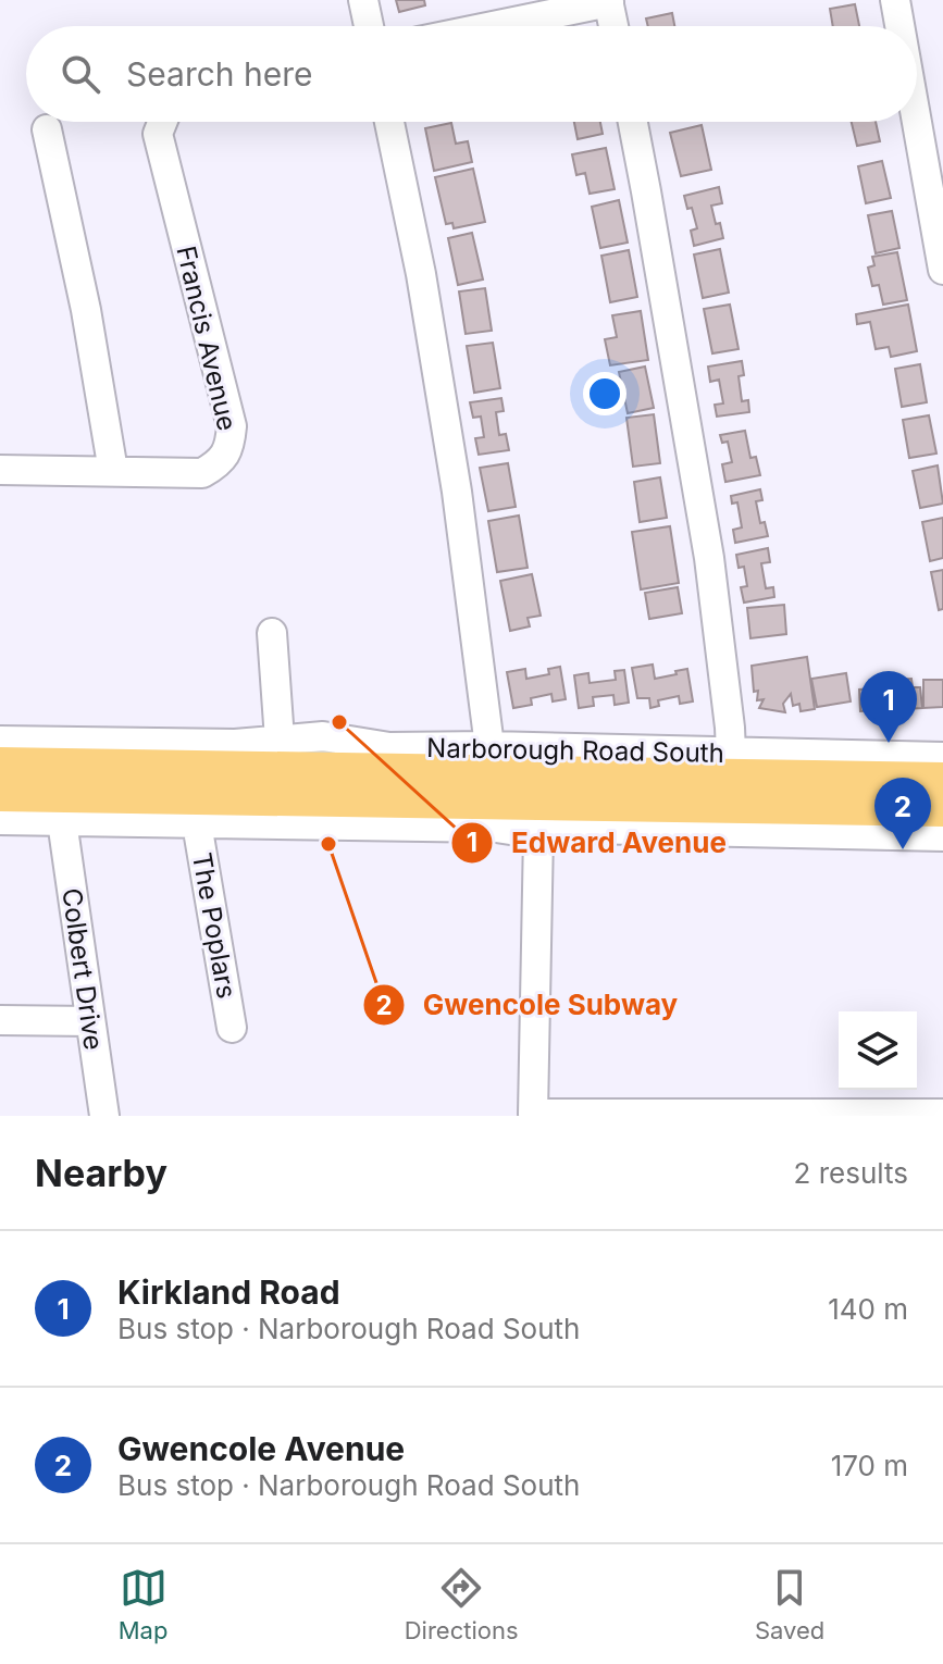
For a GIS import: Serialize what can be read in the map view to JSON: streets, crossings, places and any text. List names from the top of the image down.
{
  "streets": {
    "main road": ["Narborough Road South"],
    "street": ["Francis Avenue", "The Poplars", "Colbert Drive"]
  },
  "places": ["Edward Avenue", "Gwencole Subway"],
  "page": {
    "search": "Search here",
    "pins": ["1", "2"],
    "heading": ["Nearby", "2 results"],
    "list": [
      {
        "mark": "1",
        "name": "Kirkland Road",
        "note": "Bus stop · Narborough Road South",
        "value": "140 m"
      },
      {
        "mark": "2",
        "name": "Gwencole Avenue",
        "note": "Bus stop · Narborough Road South",
        "value": "170 m"
      }
    ],
    "nav": ["Map", "Directions", "Saved"]
  }
}
